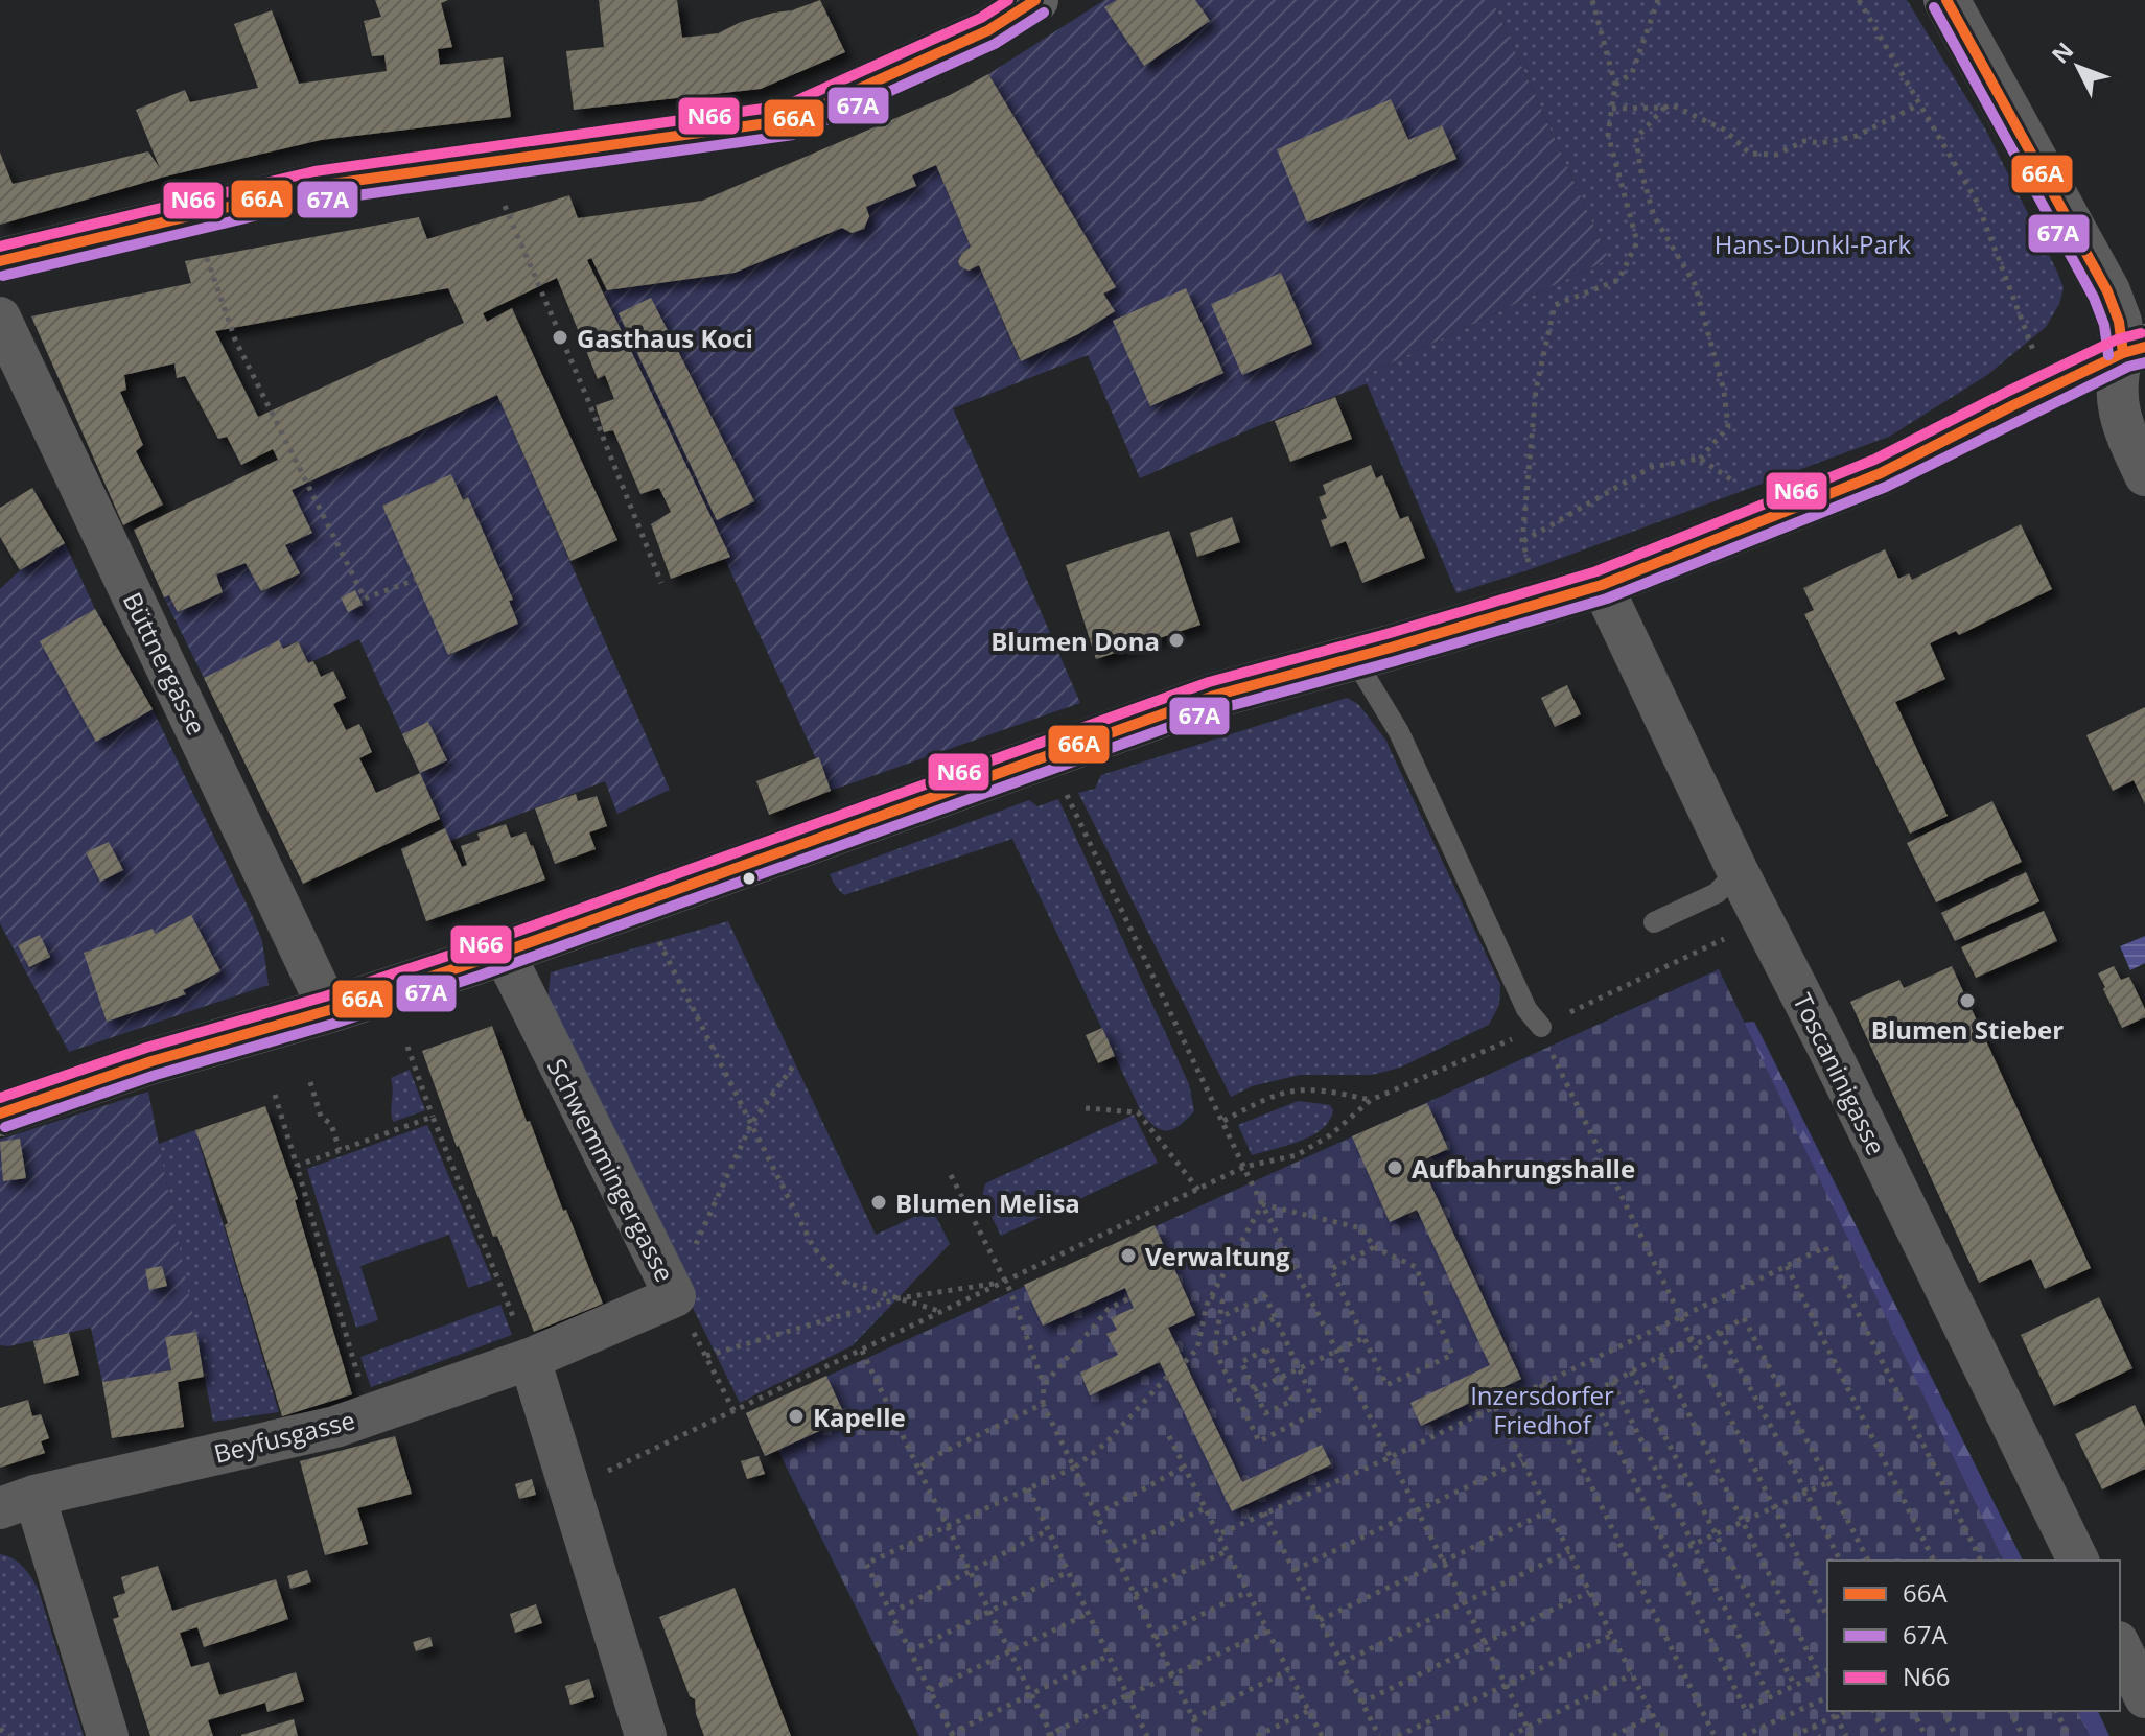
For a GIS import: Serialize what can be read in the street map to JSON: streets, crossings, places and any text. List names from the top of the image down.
{
  "streets": {
    "street": [
      "Büttnergasse",
      "Toscaninigasse",
      "Schwemmingergasse",
      "Beyfusgasse"
    ]
  },
  "crossings": [
    ["Schwemmingergasse", "Beyfusgasse"]
  ],
  "parks": ["Hans-Dunkl-Park", "Inzersdorfer Friedhof"],
  "places": [
    "Gasthaus Koci",
    "Blumen Dona",
    "Blumen Stieber",
    "Aufbahrungshalle",
    "Blumen Melisa",
    "Verwaltung",
    "Kapelle"
  ],
  "lines": ["transit line 66A", "transit line N66", "transit line 67A"],
  "legend": ["66A", "67A", "N66"],
  "north": "top left"
}
